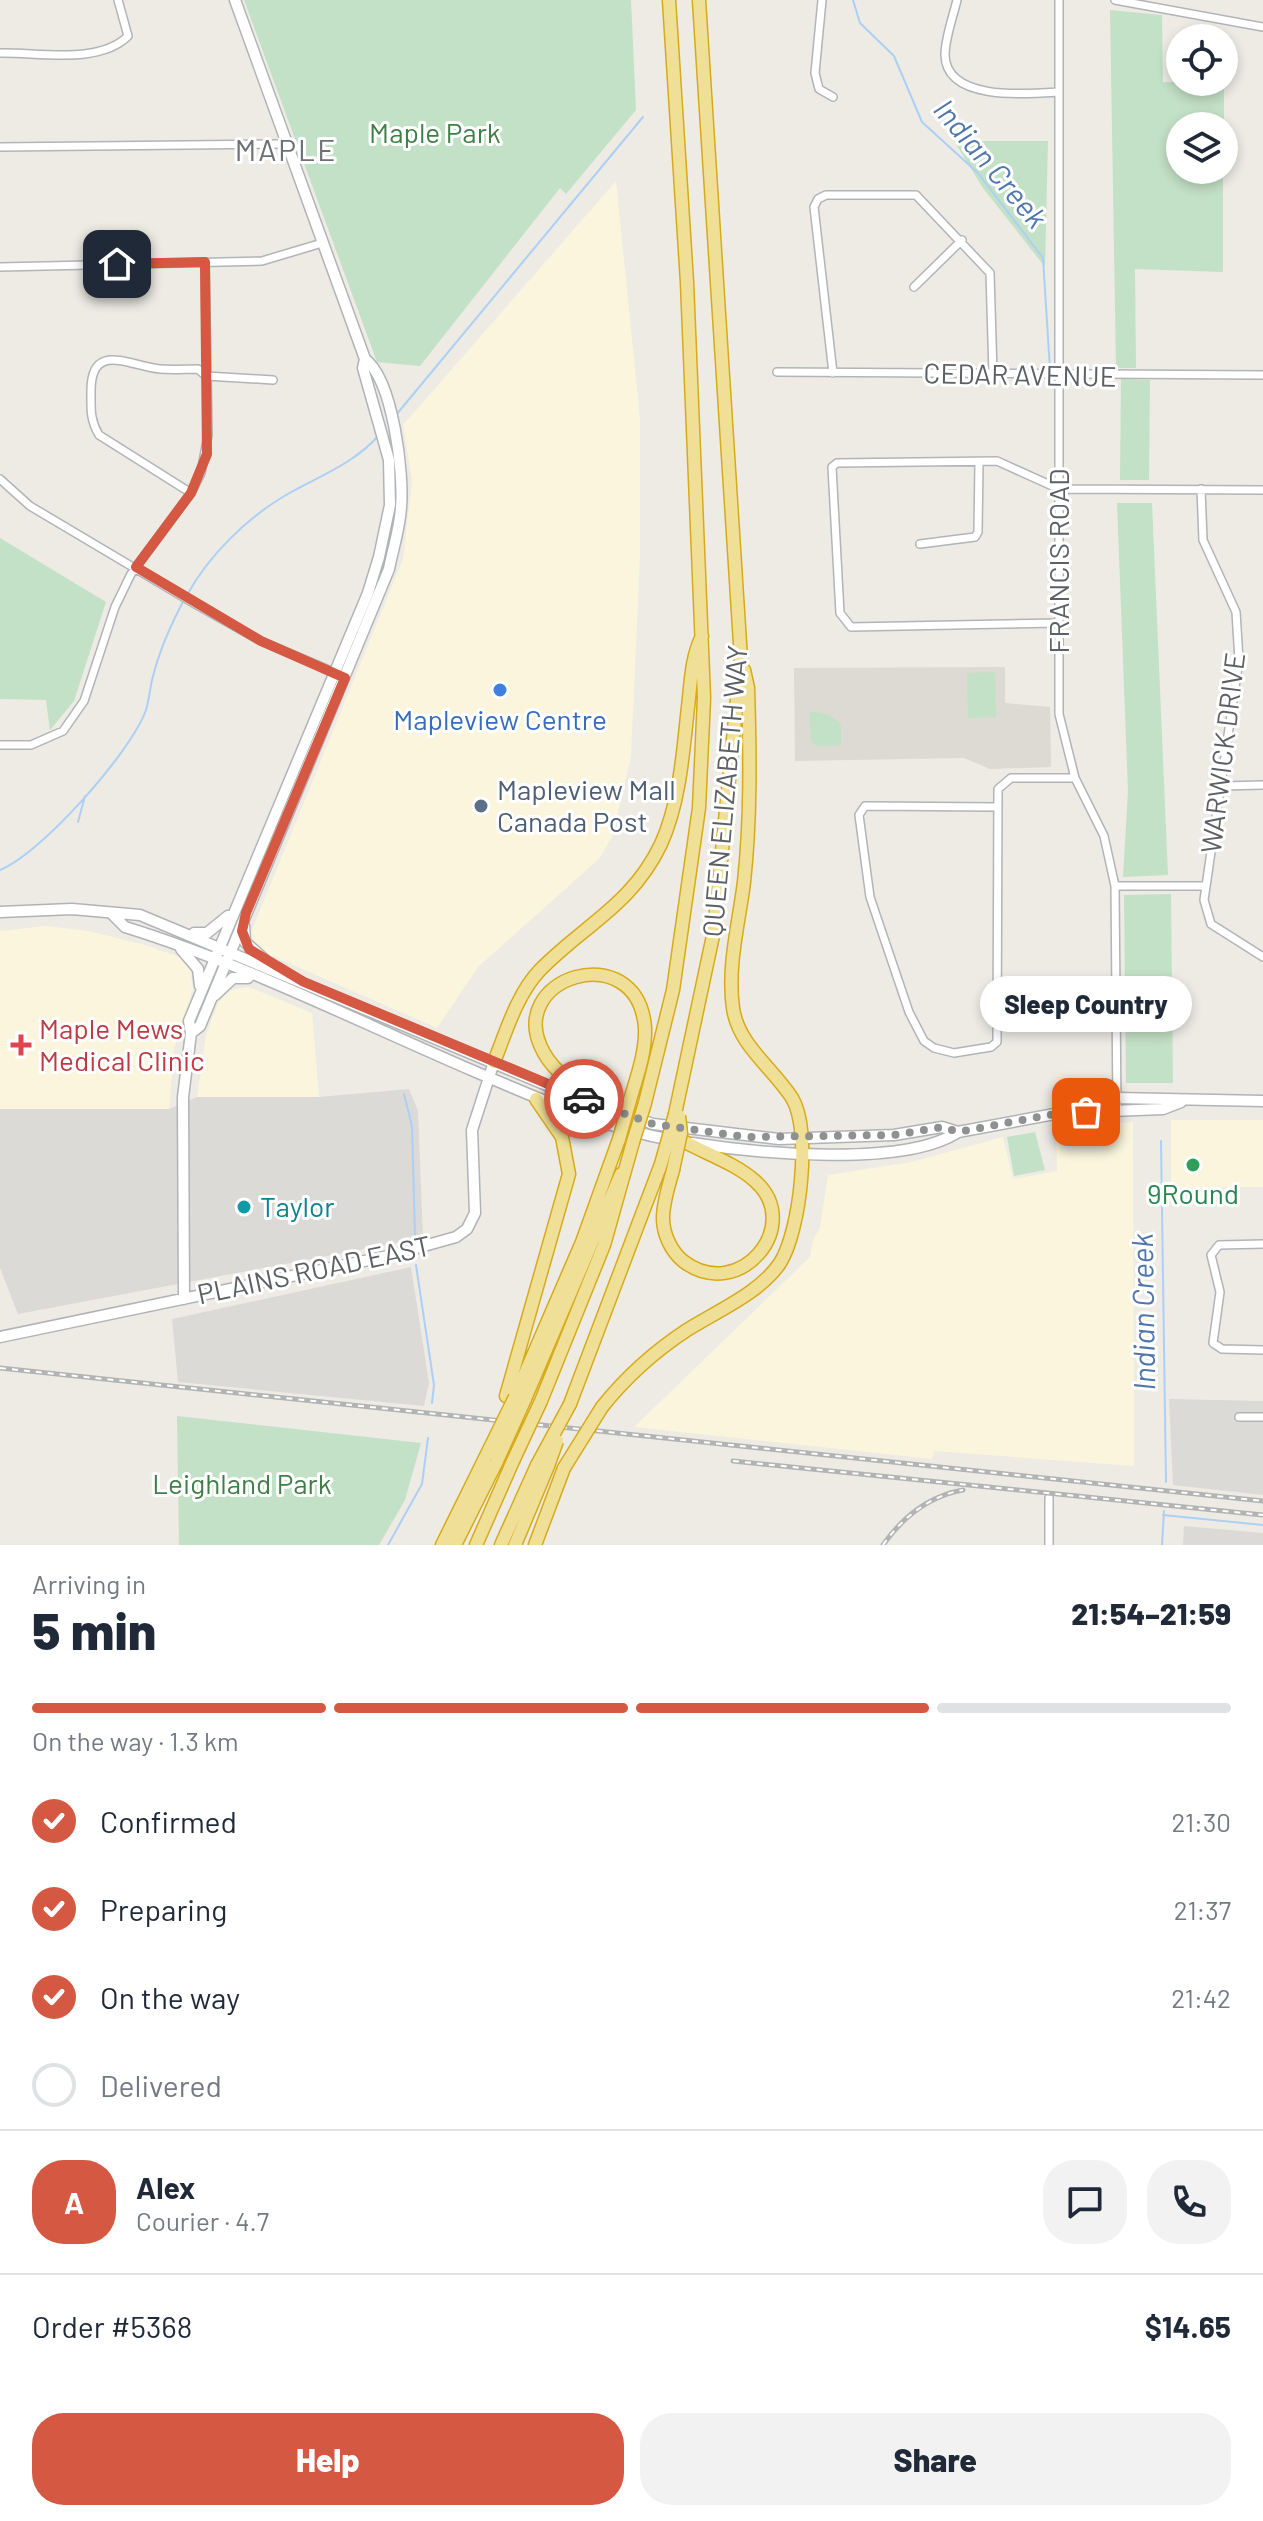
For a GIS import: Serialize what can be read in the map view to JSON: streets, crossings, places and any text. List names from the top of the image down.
{
  "streets": {
    "highway": ["QUEEN ELIZABETH WAY"],
    "main road": ["PLAINS ROAD EAST"],
    "street": ["CEDAR AVENUE", "FRANCIS ROAD", "WARWICK DRIVE"]
  },
  "crossings": [
    ["CEDAR AVENUE", "FRANCIS ROAD"],
    ["FRANCIS ROAD", "WARWICK DRIVE"]
  ],
  "districts": ["MAPLE"],
  "water": ["Indian Creek"],
  "parks": ["Maple Park", "Leighland Park"],
  "places": {
    "other": [
      "Mapleview Centre",
      "Mapleview Mall Canada Post",
      "Sleep Country",
      "9Round",
      "Taylor"
    ],
    "health": ["Maple Mews Medical Clinic"]
  },
  "page": {
    "bubble": "Sleep Country",
    "heading": ["5 min", "Arriving in", "21:54–21:59"],
    "panel": [
      "Alex",
      "Courier · 4.7",
      "Order #5368",
      "$14.65"
    ],
    "bar": "On the way · 1.3 km",
    "list": [
      ["Confirmed", "21:30"],
      ["Preparing", "21:37"],
      ["On the way", "21:42"],
      "Delivered"
    ],
    "round": "A",
    "buttons": ["Help", "Share"]
  }
}
